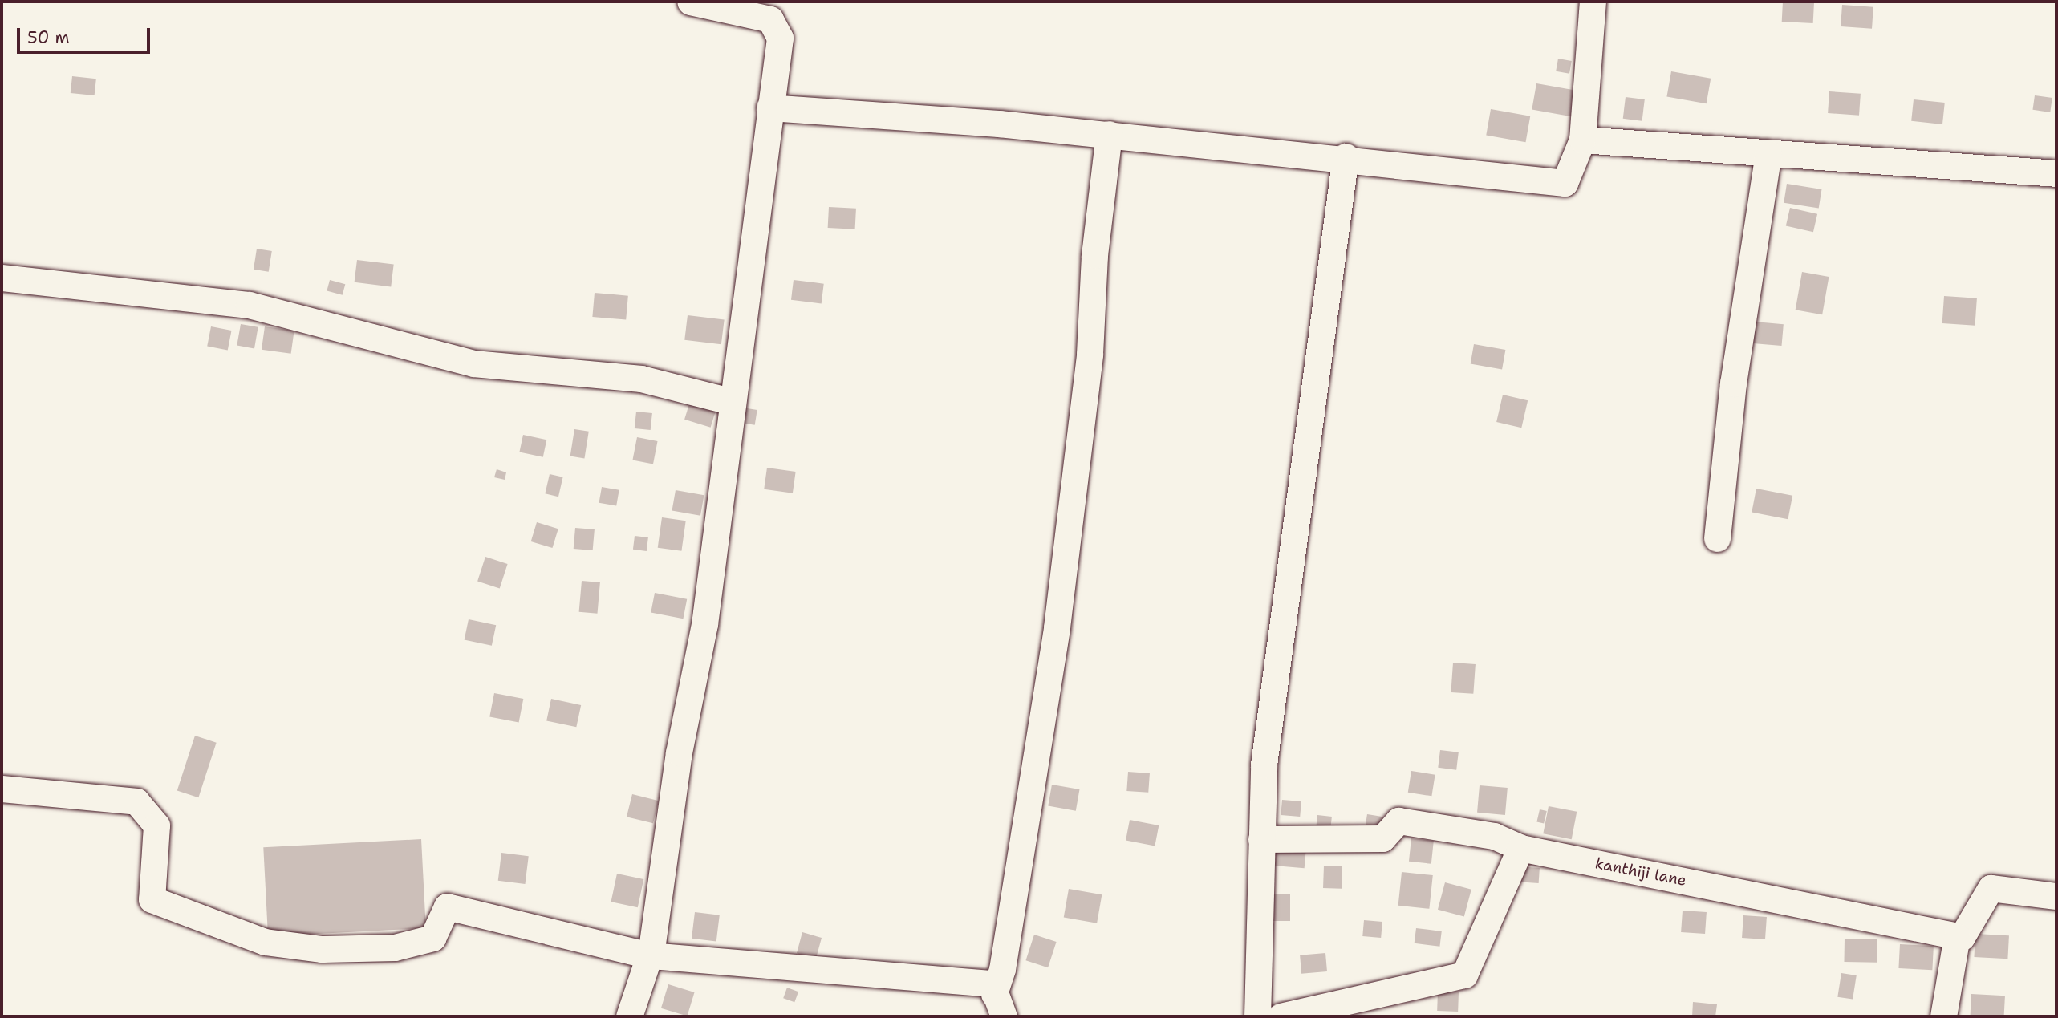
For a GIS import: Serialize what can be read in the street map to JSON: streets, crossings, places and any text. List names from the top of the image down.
{
  "streets": {
    "street": ["kanthiji lane"]
  },
  "scale_bar": "50 m"
}
